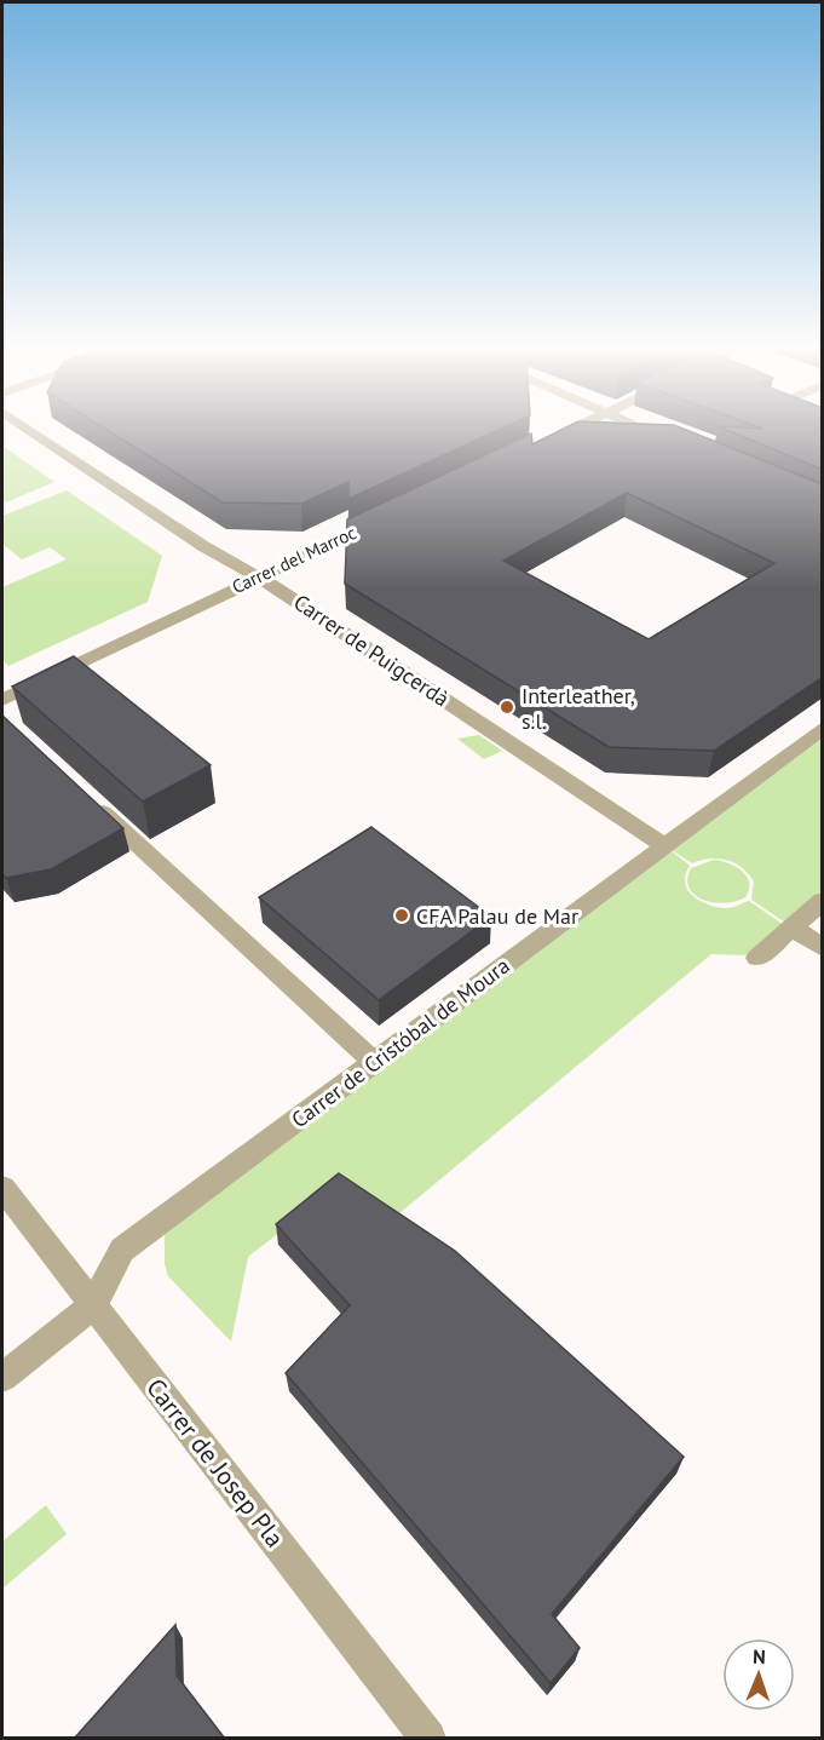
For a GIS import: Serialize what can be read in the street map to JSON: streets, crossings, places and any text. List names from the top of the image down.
{
  "streets": {
    "street": [
      "Carrer del Marroc",
      "Carrer de Puigcerdà",
      "Carrer de Cristóbal de Moura",
      "Carrer de Josep Pla"
    ]
  },
  "crossings": [
    ["Carrer del Marroc", "Carrer de Puigcerdà"],
    ["Carrer de Puigcerdà", "Carrer de Cristóbal de Moura"],
    ["Carrer de Cristóbal de Moura", "Carrer de Josep Pla"]
  ],
  "places": ["Interleather, s.l.", "CFA Palau de Mar"],
  "north": "top"
}
